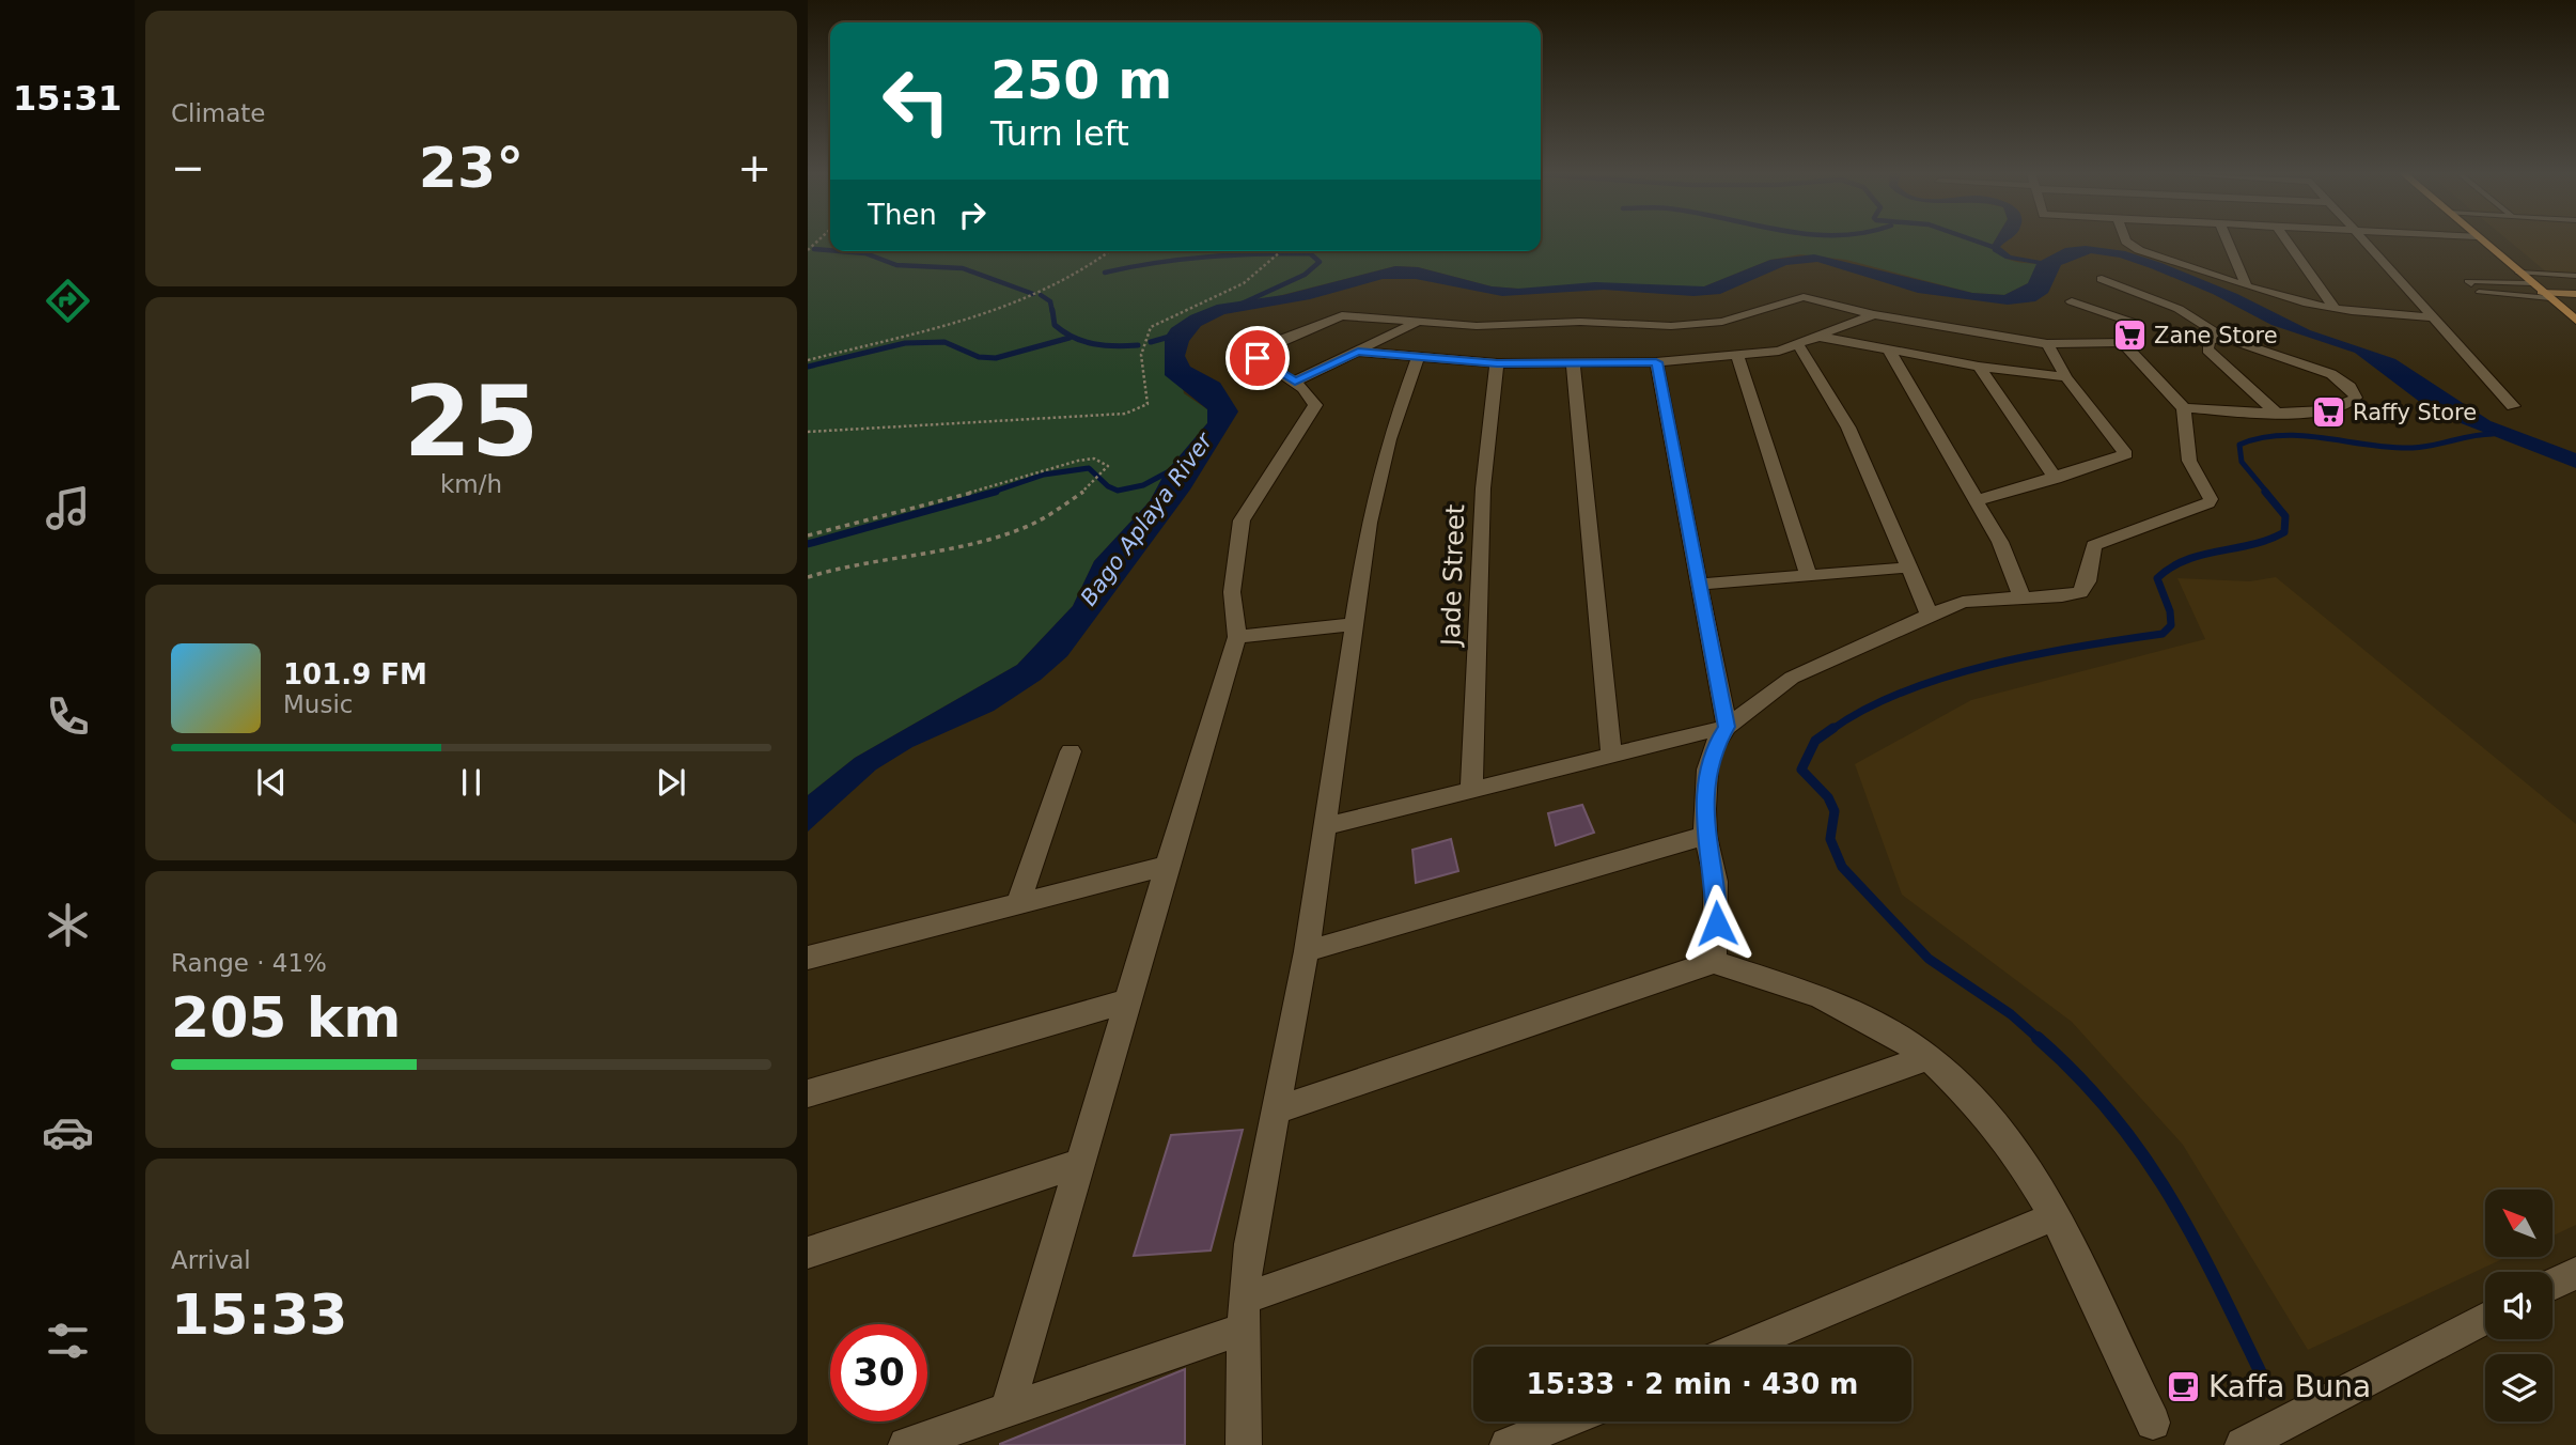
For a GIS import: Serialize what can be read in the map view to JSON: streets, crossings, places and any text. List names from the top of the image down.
{
  "streets": {
    "street": ["Jade Street"]
  },
  "water": ["Bago Aplaya River"],
  "places": {
    "supermarket": ["Zane Store", "Raffy Store"],
    "cafe": ["Kaffa Buna"]
  },
  "north": "top left",
  "page": {
    "tabs": "15:31",
    "tile": [
      "Climate",
      ["25", "km/h"],
      ["Range · 41%", "205 km"],
      ["Arrival", "15:33"]
    ],
    "turn": ["250 m", "Turn left"],
    "heat": ["−", "23°", "+"],
    "then": "Then",
    "song": ["101.9 FM", "Music"],
    "limit": "30",
    "trip": "15:33 · 2 min · 430 m"
  }
}
